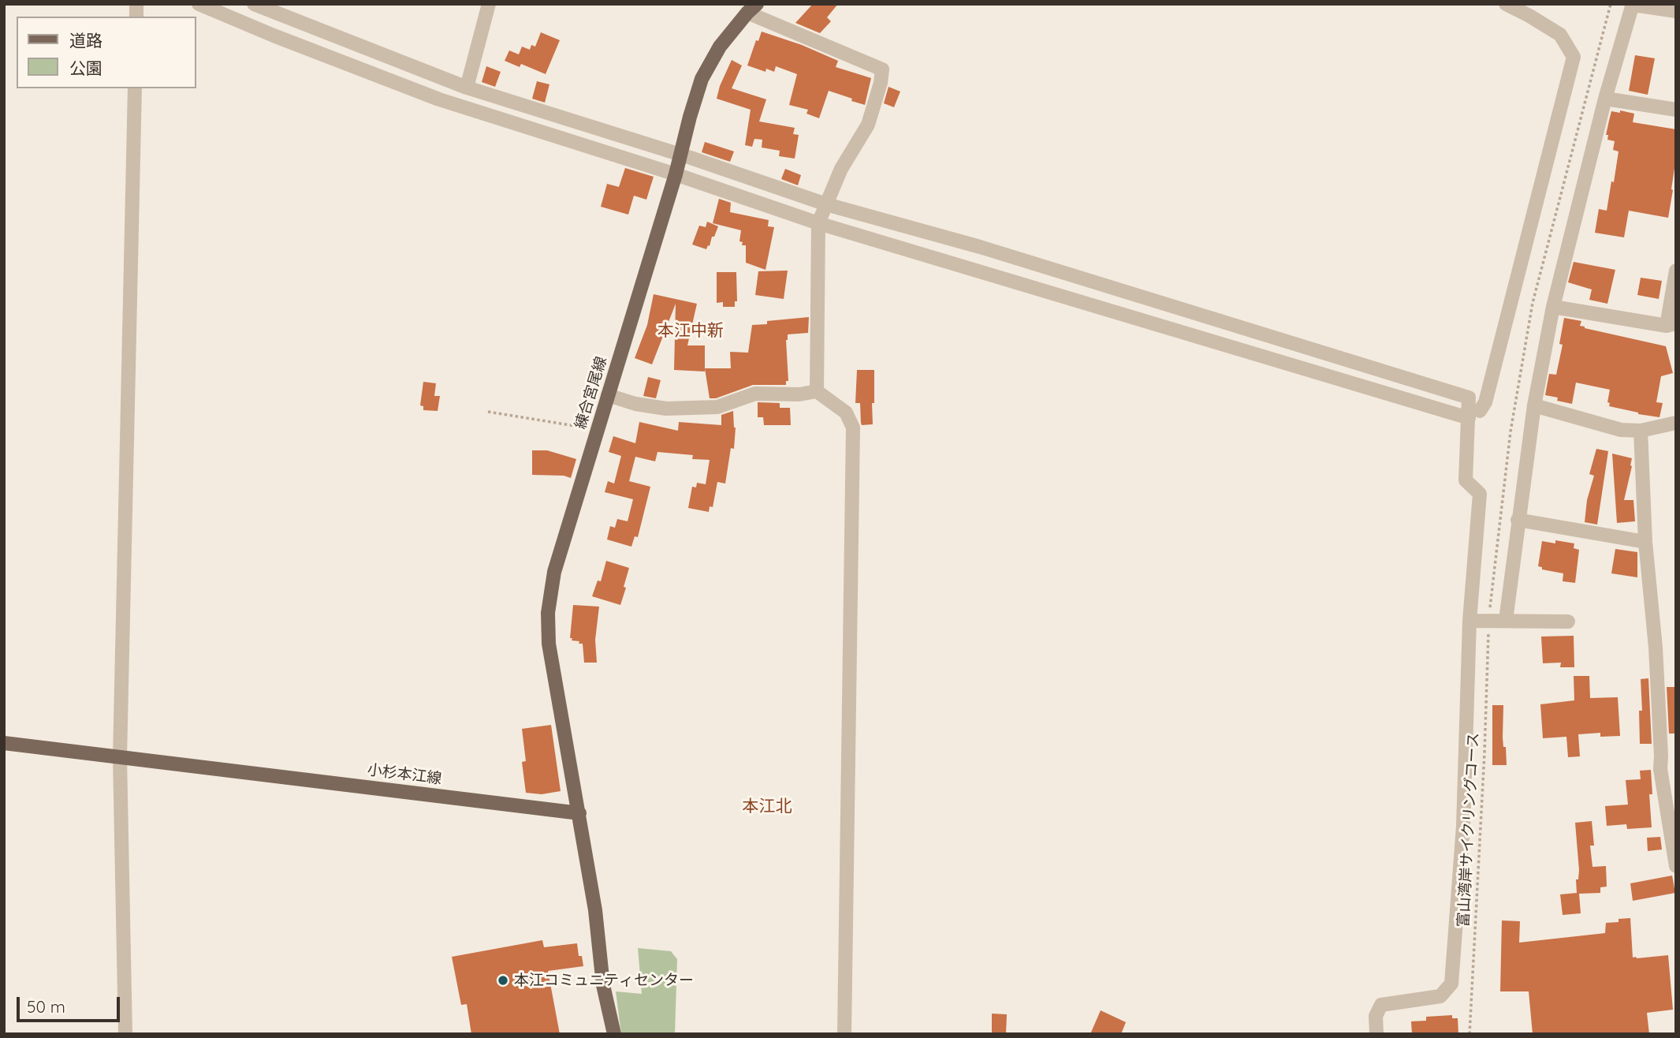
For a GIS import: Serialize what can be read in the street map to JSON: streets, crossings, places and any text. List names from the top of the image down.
{
  "streets": {
    "main road": ["練合宮尾線", "小杉本江線"],
    "path": ["富山湾岸サイクリングコース"]
  },
  "crossings": [
    ["練合宮尾線", "小杉本江線"]
  ],
  "districts": ["本江中新", "本江北"],
  "places": ["本江コミュニティセンター"],
  "legend": ["道路", "公園"],
  "scale_bar": "50 m"
}
